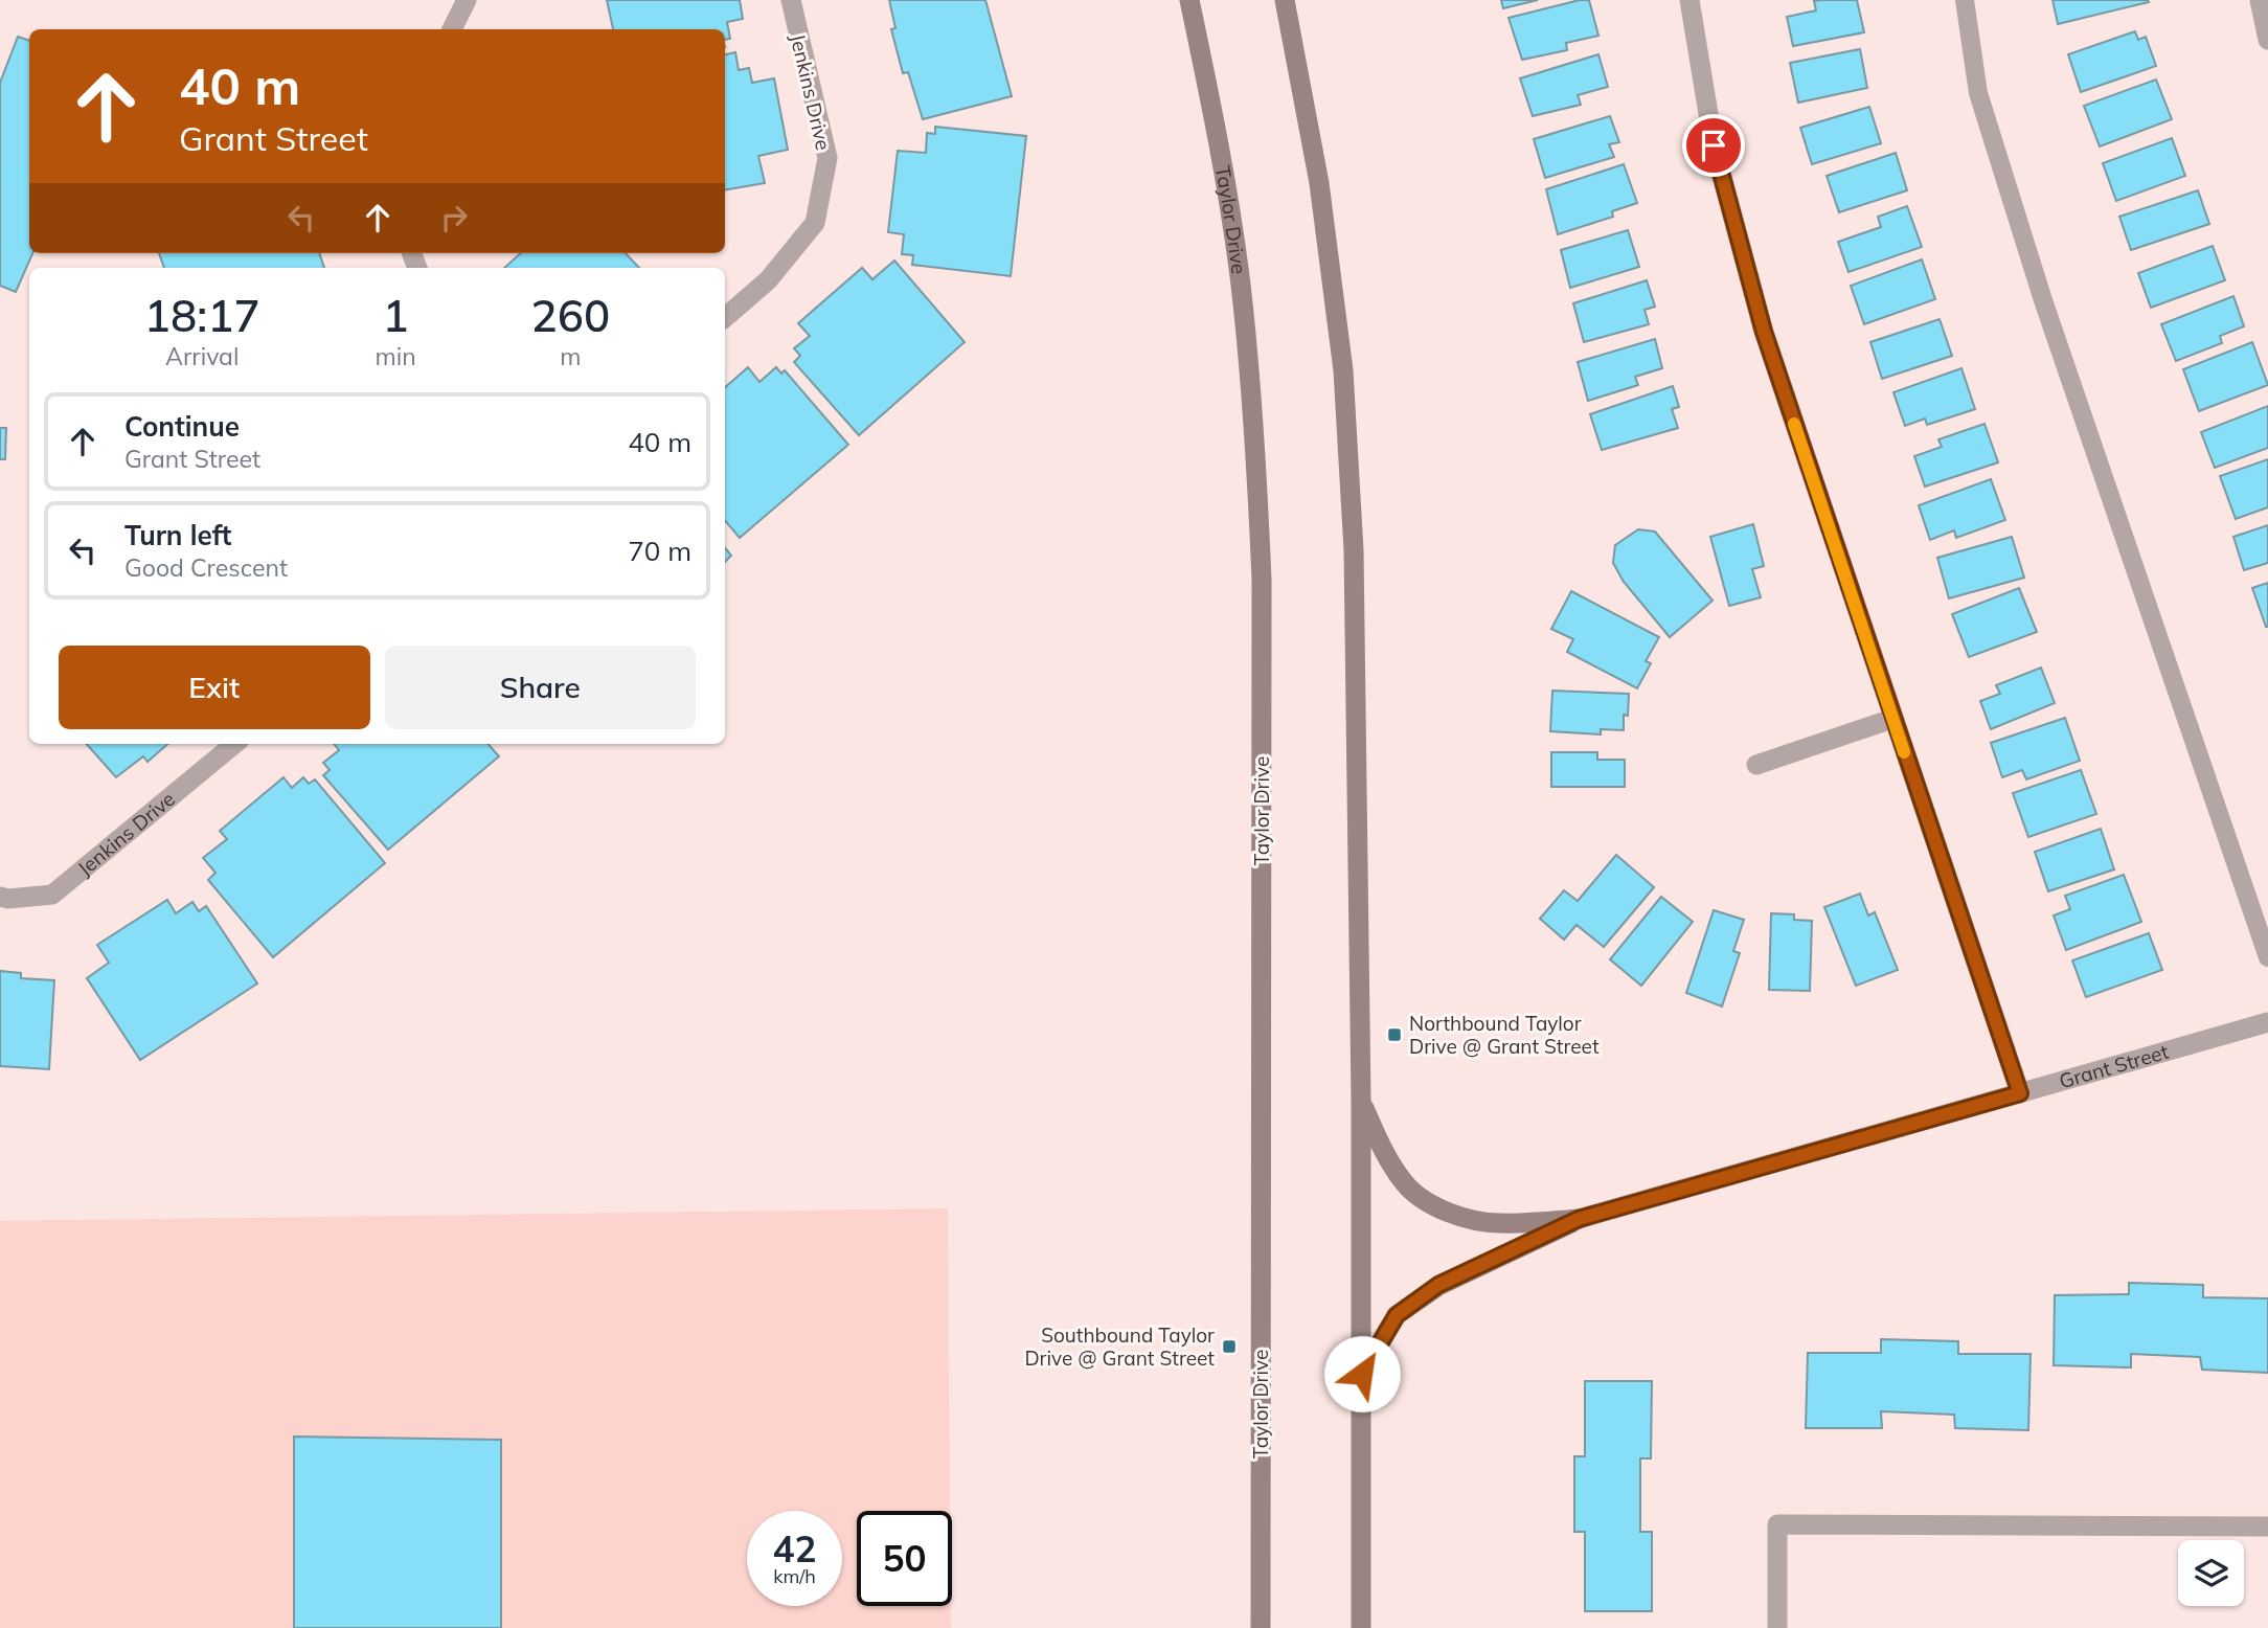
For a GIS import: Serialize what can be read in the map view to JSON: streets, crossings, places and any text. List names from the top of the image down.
{
  "streets": {
    "main road": ["Taylor Drive"],
    "street": ["Jenkins Drive", "Grant Street"]
  },
  "places": {
    "transit": ["Northbound Taylor Drive @ Grant Street", "Southbound Taylor Drive @ Grant Street"]
  },
  "page": {
    "turn": ["40 m", "Grant Street"],
    "eta": [
      "18:17",
      "Arrival",
      "1",
      "min",
      "260",
      "m"
    ],
    "list": [
      {
        "name": "Continue",
        "note": "Grant Street",
        "value": "40 m"
      },
      {
        "name": "Turn left",
        "note": "Good Crescent",
        "value": "70 m"
      }
    ],
    "buttons": ["Exit", "Share"],
    "speed": "42 km/h",
    "limit": "50"
  }
}
